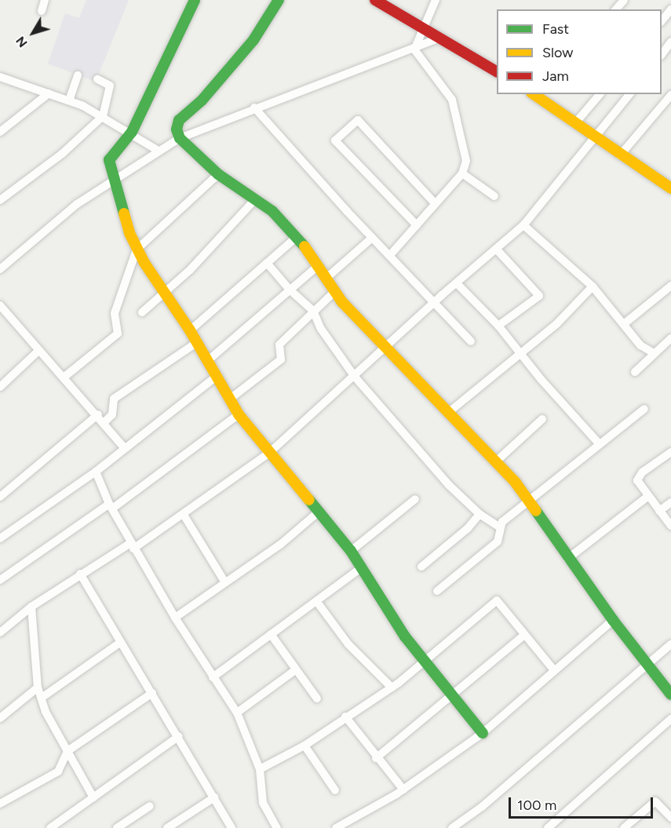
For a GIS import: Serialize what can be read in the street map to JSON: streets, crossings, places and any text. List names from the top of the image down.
{
  "legend": ["Fast", "Slow", "Jam"],
  "scale_bar": "100 m",
  "north": "bottom left"
}
